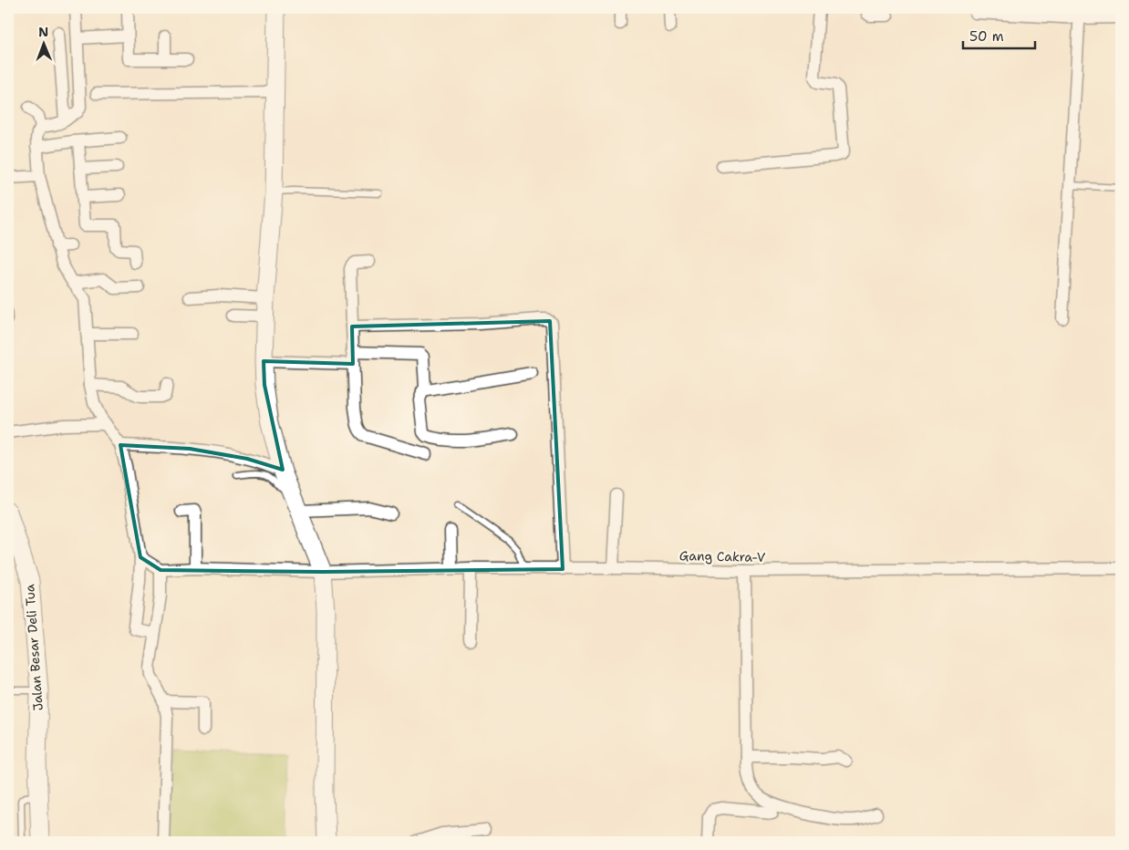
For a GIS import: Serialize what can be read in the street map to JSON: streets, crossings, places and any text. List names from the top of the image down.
{
  "streets": {
    "main road": ["Jalan Besar Deli Tua"],
    "street": ["Gang Cakra-V"]
  },
  "scale_bar": "50 m",
  "north": "top"
}
